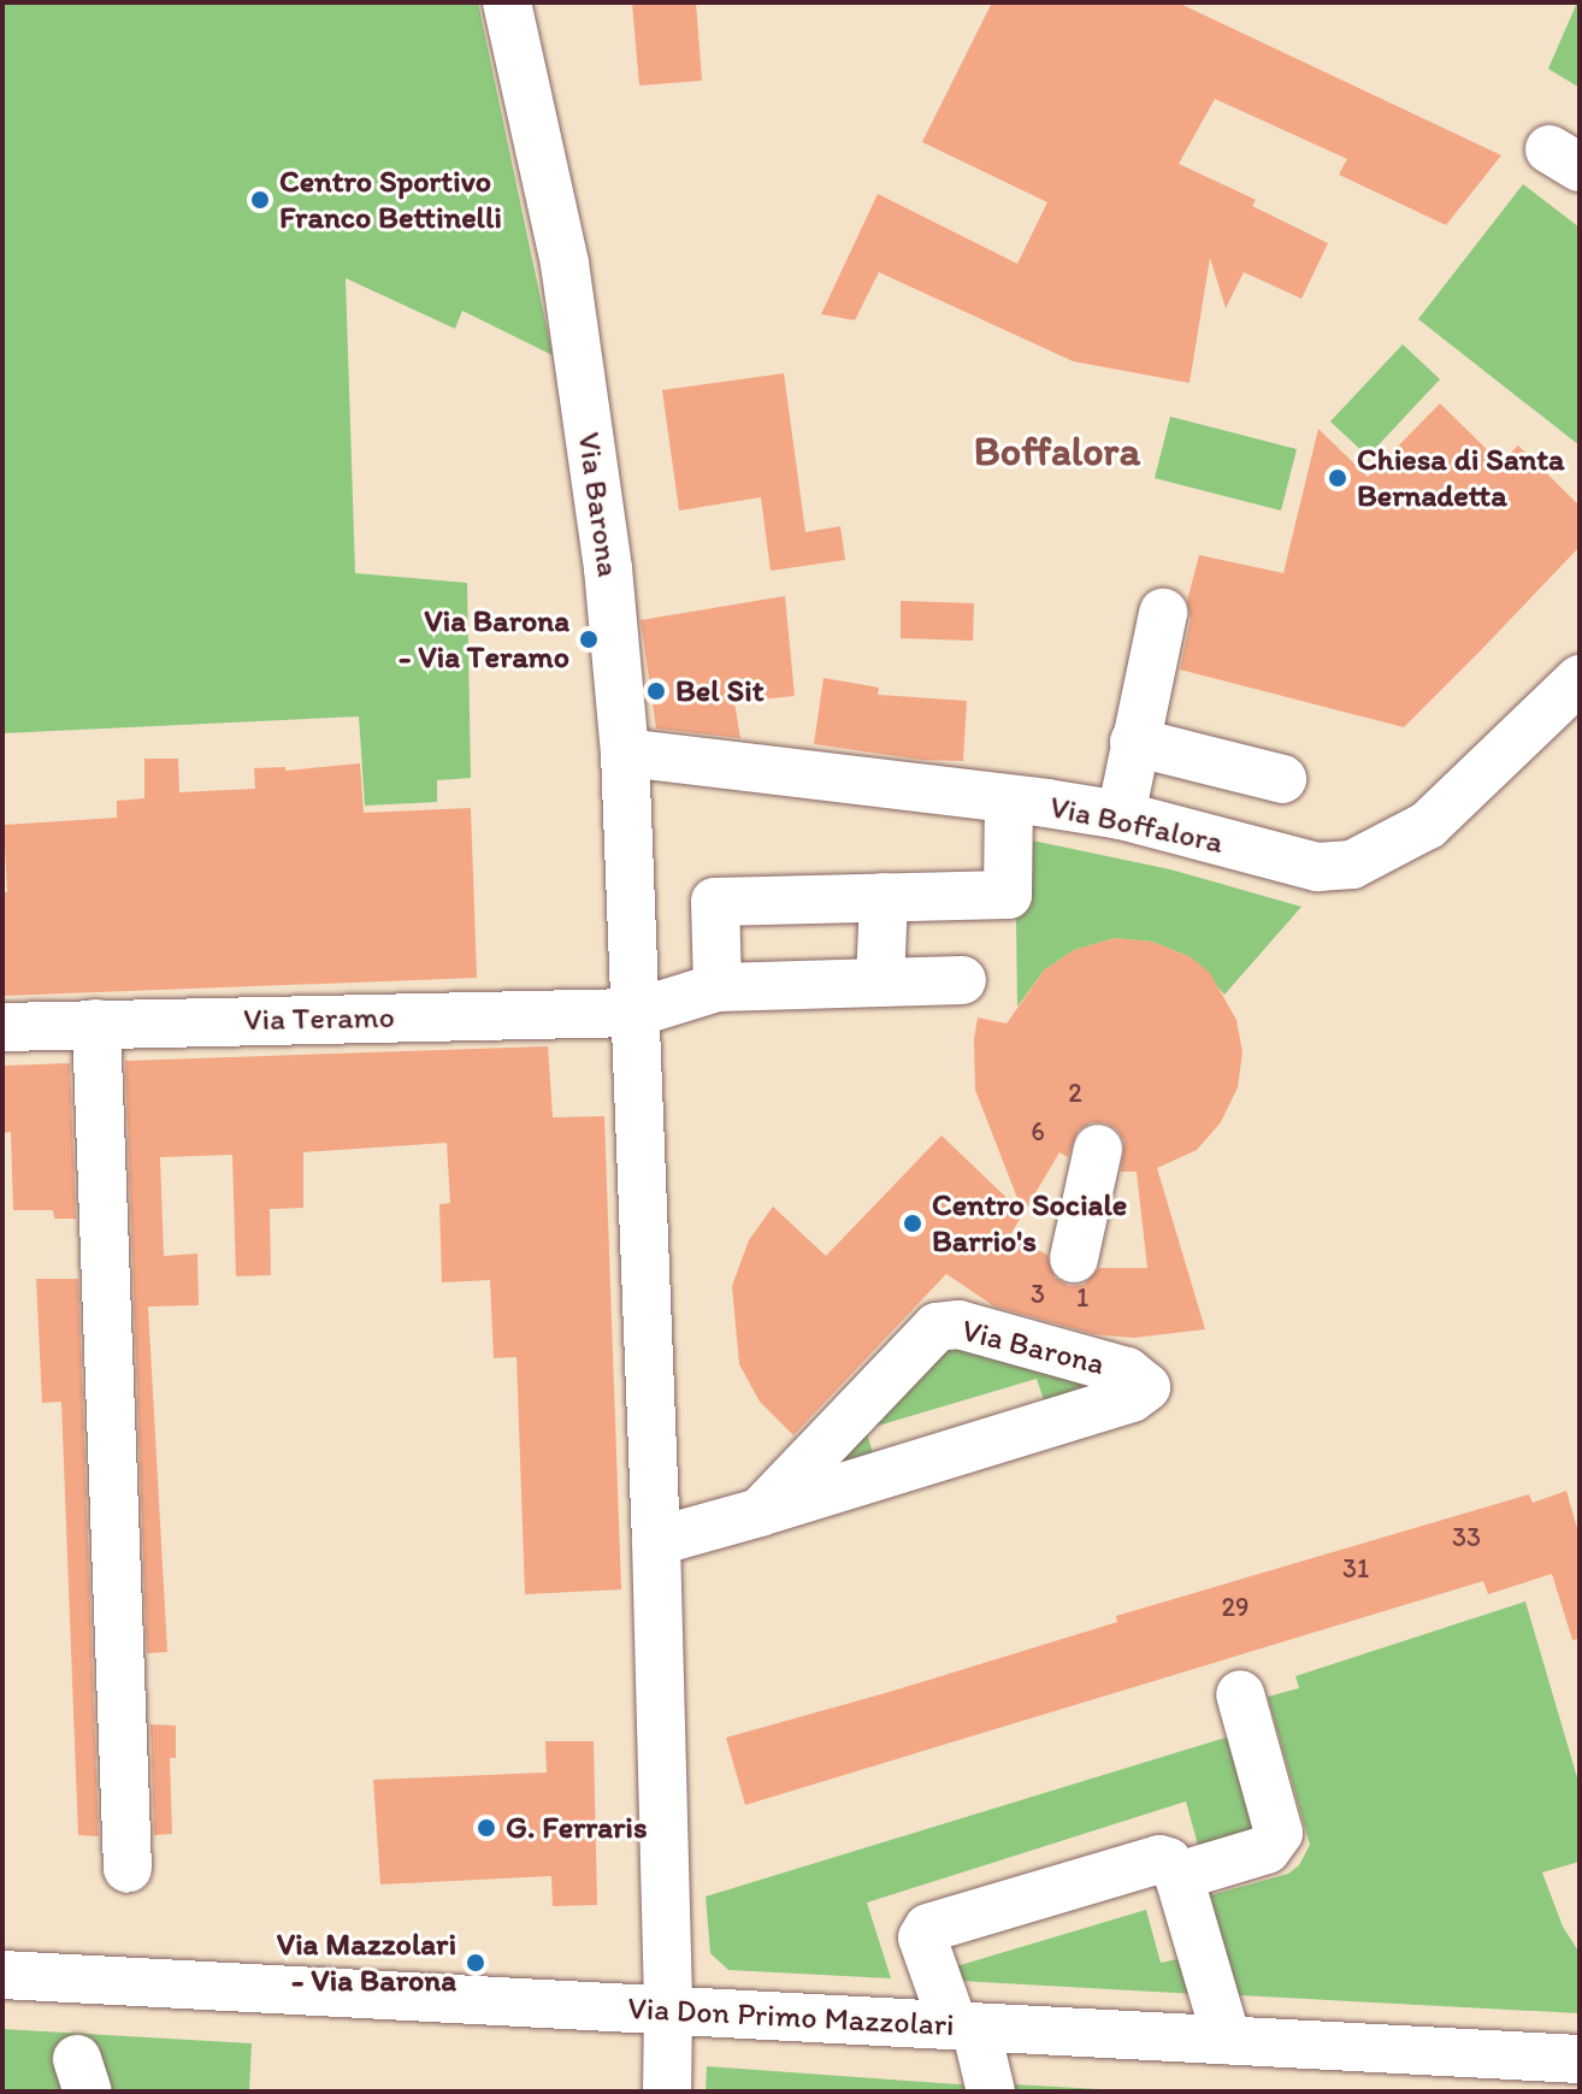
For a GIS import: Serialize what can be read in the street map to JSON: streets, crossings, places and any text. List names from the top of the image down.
{
  "streets": {
    "street": [
      "Via Barona",
      "Via Boffalora",
      "Via Teramo",
      "Via Don Primo Mazzolari"
    ]
  },
  "crossings": [
    ["Via Barona", "Via Boffalora"],
    ["Via Barona", "Via Teramo"],
    ["Via Barona", "Via Don Primo Mazzolari"]
  ],
  "districts": ["Boffalora"],
  "places": [
    "Centro Sportivo Franco Bettinelli",
    "Chiesa di Santa Bernadetta",
    "Via Barona - Via Teramo",
    "Bel Sit",
    "Centro Sociale Barrio's",
    "G. Ferraris",
    "Via Mazzolari - Via Barona"
  ],
  "house_numbers": [
    "2",
    "6",
    "3",
    "1",
    "33",
    "31",
    "29"
  ]
}
